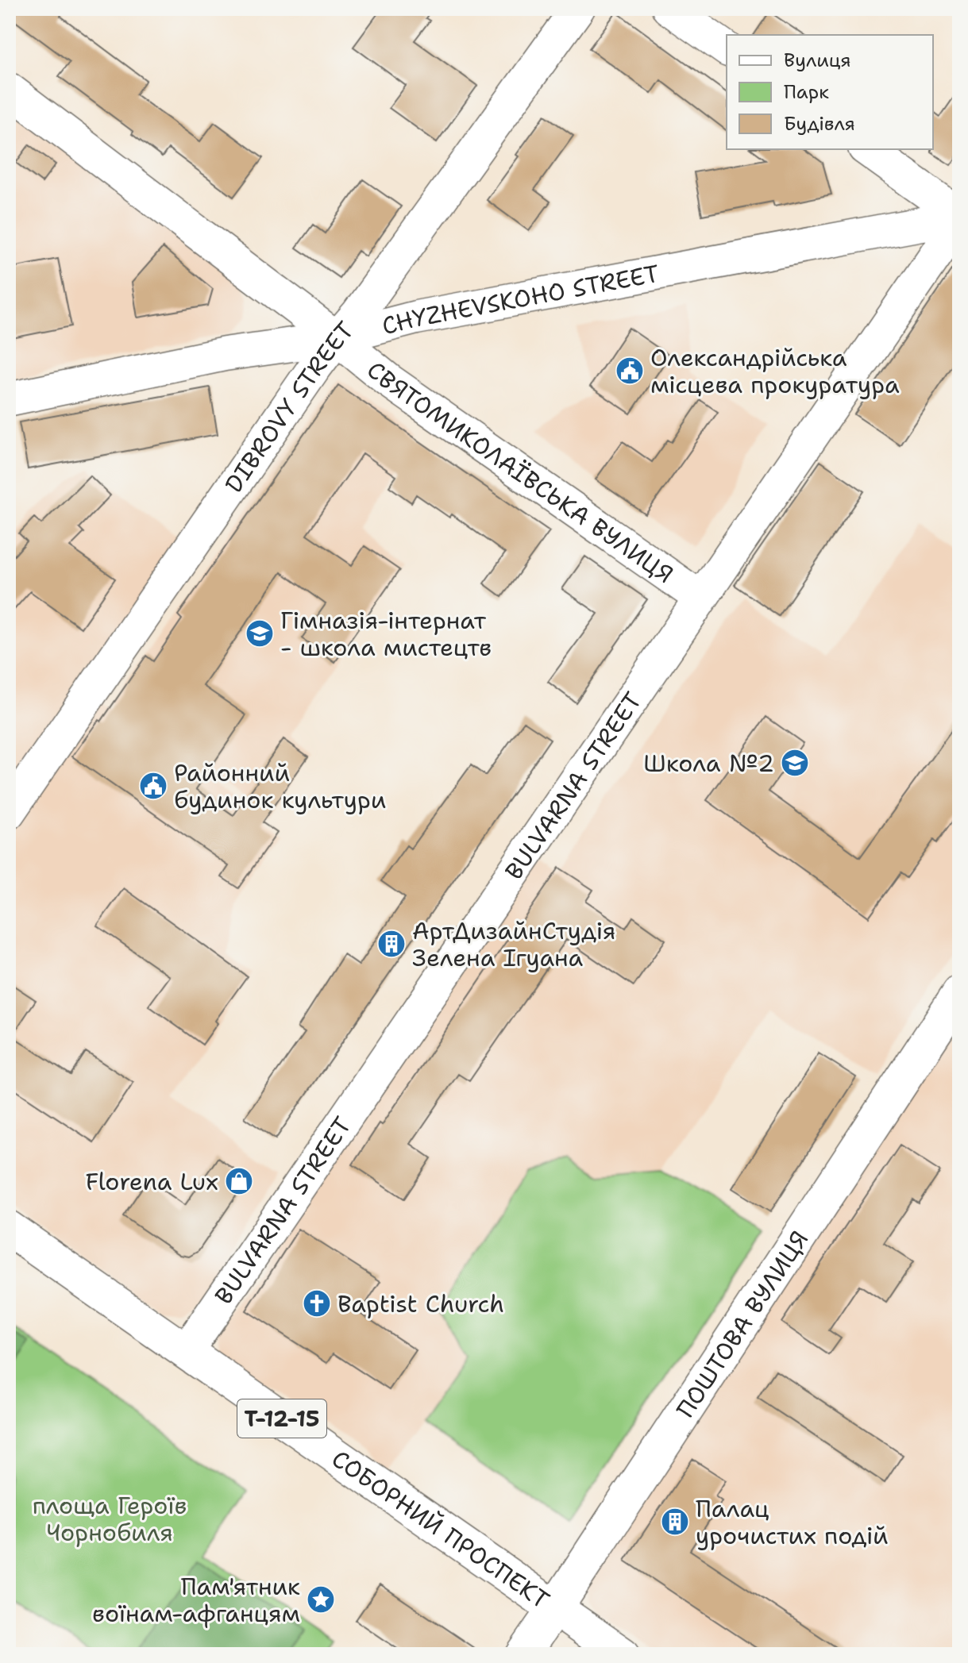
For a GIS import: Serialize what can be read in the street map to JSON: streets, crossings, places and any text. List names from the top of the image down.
{
  "streets": {
    "main road": ["ПОШТОВА ВУЛИЦЯ", "Т-12-15", "СОБОРНИЙ ПРОСПЕКТ"],
    "street": [
      "CHYZHEVSKOHO STREET",
      "DIBROVY STREET",
      "СВЯТОМИКОЛАЇВСЬКА ВУЛИЦЯ",
      "BULVARNA STREET"
    ]
  },
  "crossings": [
    ["CHYZHEVSKOHO STREET", "DIBROVY STREET"],
    ["CHYZHEVSKOHO STREET", "СВЯТОМИКОЛАЇВСЬКА ВУЛИЦЯ"],
    ["CHYZHEVSKOHO STREET", "BULVARNA STREET"],
    ["DIBROVY STREET", "СВЯТОМИКОЛАЇВСЬКА ВУЛИЦЯ"],
    ["СВЯТОМИКОЛАЇВСЬКА ВУЛИЦЯ", "BULVARNA STREET"],
    ["BULVARNA STREET", "СОБОРНИЙ ПРОСПЕКТ"],
    ["ПОШТОВА ВУЛИЦЯ", "СОБОРНИЙ ПРОСПЕКТ"]
  ],
  "parks": ["площа Героїв Чорнобиля"],
  "places": {
    "public building": ["Олександрійська місцева прокуратура", "Районний будинок культури"],
    "school or university": ["Гімназія-інтернат - школа мистецтв", "Школа №2"],
    "building": ["АртДизайнСтудія Зелена Ігуана", "Палац урочистих подій"],
    "shop": ["Florena Lux"],
    "church": ["Baptist Church"],
    "place": ["Пам'ятник воїнам-афганцям"]
  },
  "legend": ["Вулиця", "Парк", "Будівля"]
}
